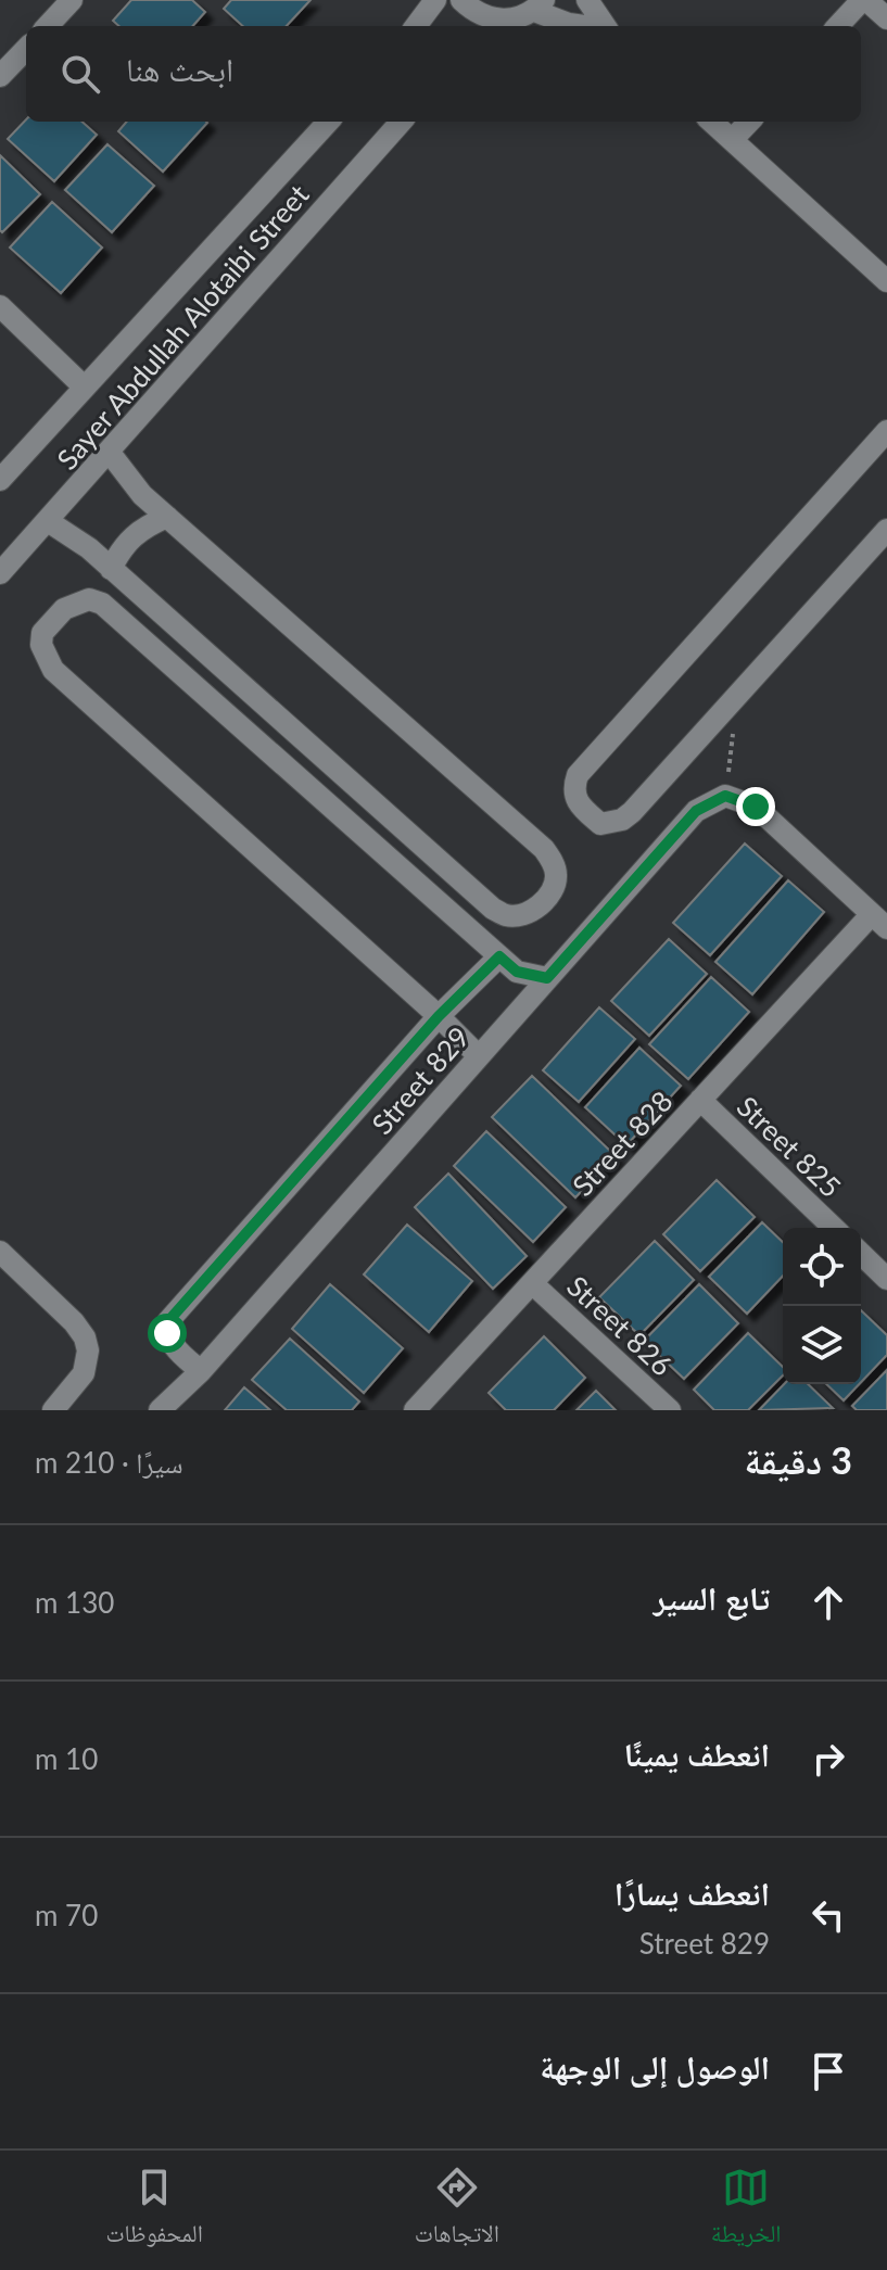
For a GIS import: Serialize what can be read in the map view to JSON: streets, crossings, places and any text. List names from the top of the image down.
{
  "streets": {
    "street": [
      "Sayer Abdullah Alotaibi Street",
      "Street 829",
      "Street 828",
      "Street 825",
      "Street 826"
    ]
  },
  "crossings": [
    ["Street 828", "Street 825"],
    ["Street 828", "Street 826"]
  ],
  "page": {
    "search": "ابحث هنا",
    "heading": ["3 دقيقة", "سيرًا · 210 m"],
    "list": [
      ["تابع السير", "130 m"],
      ["انعطف يمينًا", "10 m"],
      ["انعطف يسارًا", "Street 829", "70 m"],
      "الوصول إلى الوجهة"
    ],
    "nav": ["الخريطة", "الاتجاهات", "المحفوظات"]
  }
}
